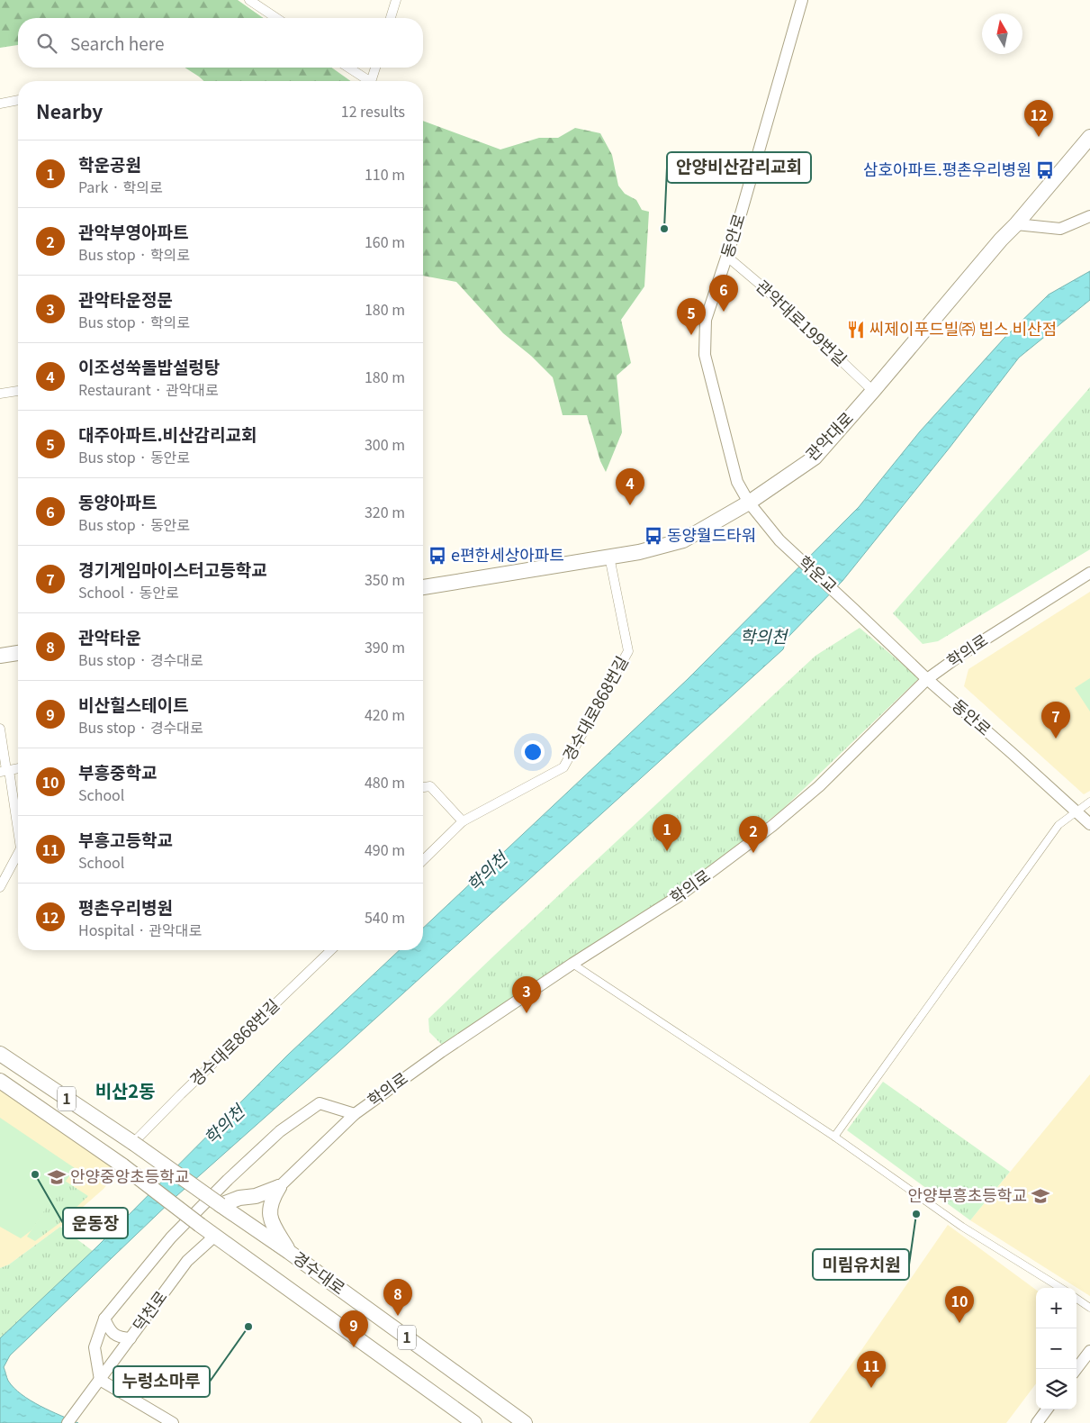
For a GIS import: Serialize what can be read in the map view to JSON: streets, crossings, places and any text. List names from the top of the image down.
{
  "streets": {
    "main road": ["관악대로", "1", "경수대로"],
    "street": [
      "동안로",
      "관악대로199번길",
      "학운교",
      "학의로",
      "경수대로868번길",
      "덕천로"
    ]
  },
  "crossings": [
    ["동안로", "관악대로199번길"],
    ["동안로", "관악대로"],
    ["동안로", "학운교"],
    ["동안로", "학의로"],
    ["관악대로199번길", "관악대로"],
    ["관악대로", "경수대로868번길"],
    ["경수대로868번길", "1"],
    ["1", "경수대로"],
    ["경수대로", "덕천로"]
  ],
  "districts": ["비산2동"],
  "water": ["학의천"],
  "places": {
    "bus stop": ["삼호아파트.평촌우리병원", "동양월드타워", "e편한세상아파트"],
    "other": [
      "안양비산감리교회",
      "운동장",
      "미림유치원",
      "누렁소마루"
    ],
    "restaurant": ["씨제이푸드빌㈜ 빕스 비산점"],
    "school or university": ["안양중앙초등학교", "안양부흥초등학교"]
  },
  "north": "top",
  "page": {
    "search": "Search here",
    "heading": ["Nearby", "12 results"],
    "pins": [
      "12",
      "6",
      "5",
      "4",
      "7",
      "1",
      "2",
      "3",
      "8",
      "10",
      "9",
      "11"
    ],
    "list": [
      {
        "mark": "1",
        "name": "학운공원",
        "note": "Park · 학의로",
        "value": "110 m"
      },
      {
        "mark": "2",
        "name": "관악부영아파트",
        "note": "Bus stop · 학의로",
        "value": "160 m"
      },
      {
        "mark": "3",
        "name": "관악타운정문",
        "note": "Bus stop · 학의로",
        "value": "180 m"
      },
      {
        "mark": "4",
        "name": "이조성쑥돌밥설렁탕",
        "note": "Restaurant · 관악대로",
        "value": "180 m"
      },
      {
        "mark": "5",
        "name": "대주아파트.비산감리교회",
        "note": "Bus stop · 동안로",
        "value": "300 m"
      },
      {
        "mark": "6",
        "name": "동양아파트",
        "note": "Bus stop · 동안로",
        "value": "320 m"
      },
      {
        "mark": "7",
        "name": "경기게임마이스터고등학교",
        "note": "School · 동안로",
        "value": "350 m"
      },
      {
        "mark": "8",
        "name": "관악타운",
        "note": "Bus stop · 경수대로",
        "value": "390 m"
      },
      {
        "mark": "9",
        "name": "비산힐스테이트",
        "note": "Bus stop · 경수대로",
        "value": "420 m"
      },
      {
        "mark": "10",
        "name": "부흥중학교",
        "note": "School",
        "value": "480 m"
      },
      {
        "mark": "11",
        "name": "부흥고등학교",
        "note": "School",
        "value": "490 m"
      },
      {
        "mark": "12",
        "name": "평촌우리병원",
        "note": "Hospital · 관악대로",
        "value": "540 m"
      }
    ],
    "map_buttons": ["+", "−"]
  }
}
